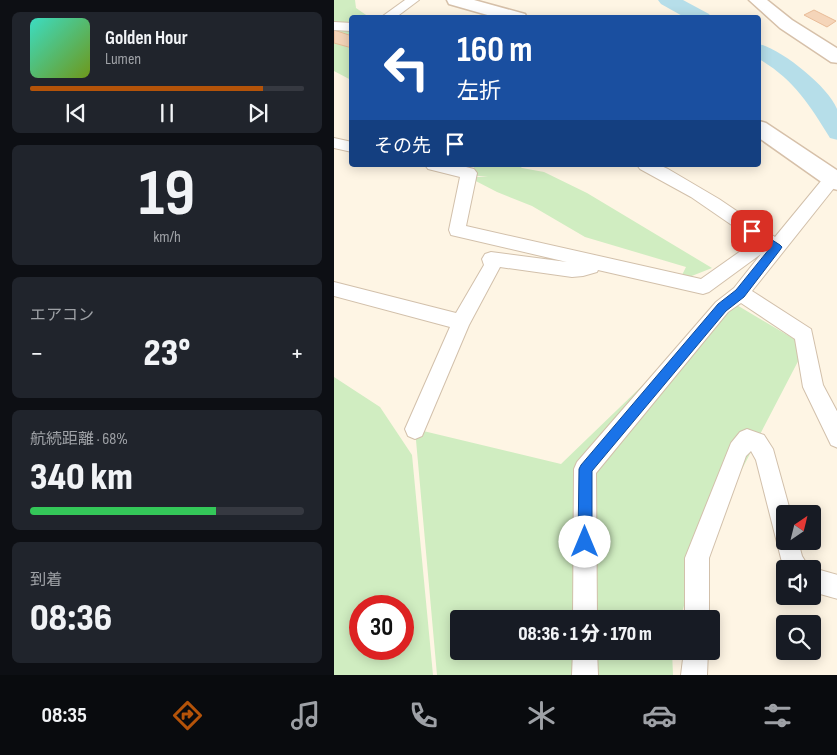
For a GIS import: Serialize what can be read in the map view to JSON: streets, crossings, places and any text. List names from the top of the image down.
{
  "north": "top right",
  "page": {
    "turn": ["160 m", "左折"],
    "song": ["Golden Hour", "Lumen"],
    "then": "その先",
    "tile": [
      ["19", "km/h"],
      "エアコン",
      ["航続距離 · 68%", "340 km"],
      ["到着", "08:36"]
    ],
    "heat": ["−", "23°", "+"],
    "limit": "30",
    "trip": "08:36 · 1 分 · 170 m",
    "tabs": "08:35"
  }
}
